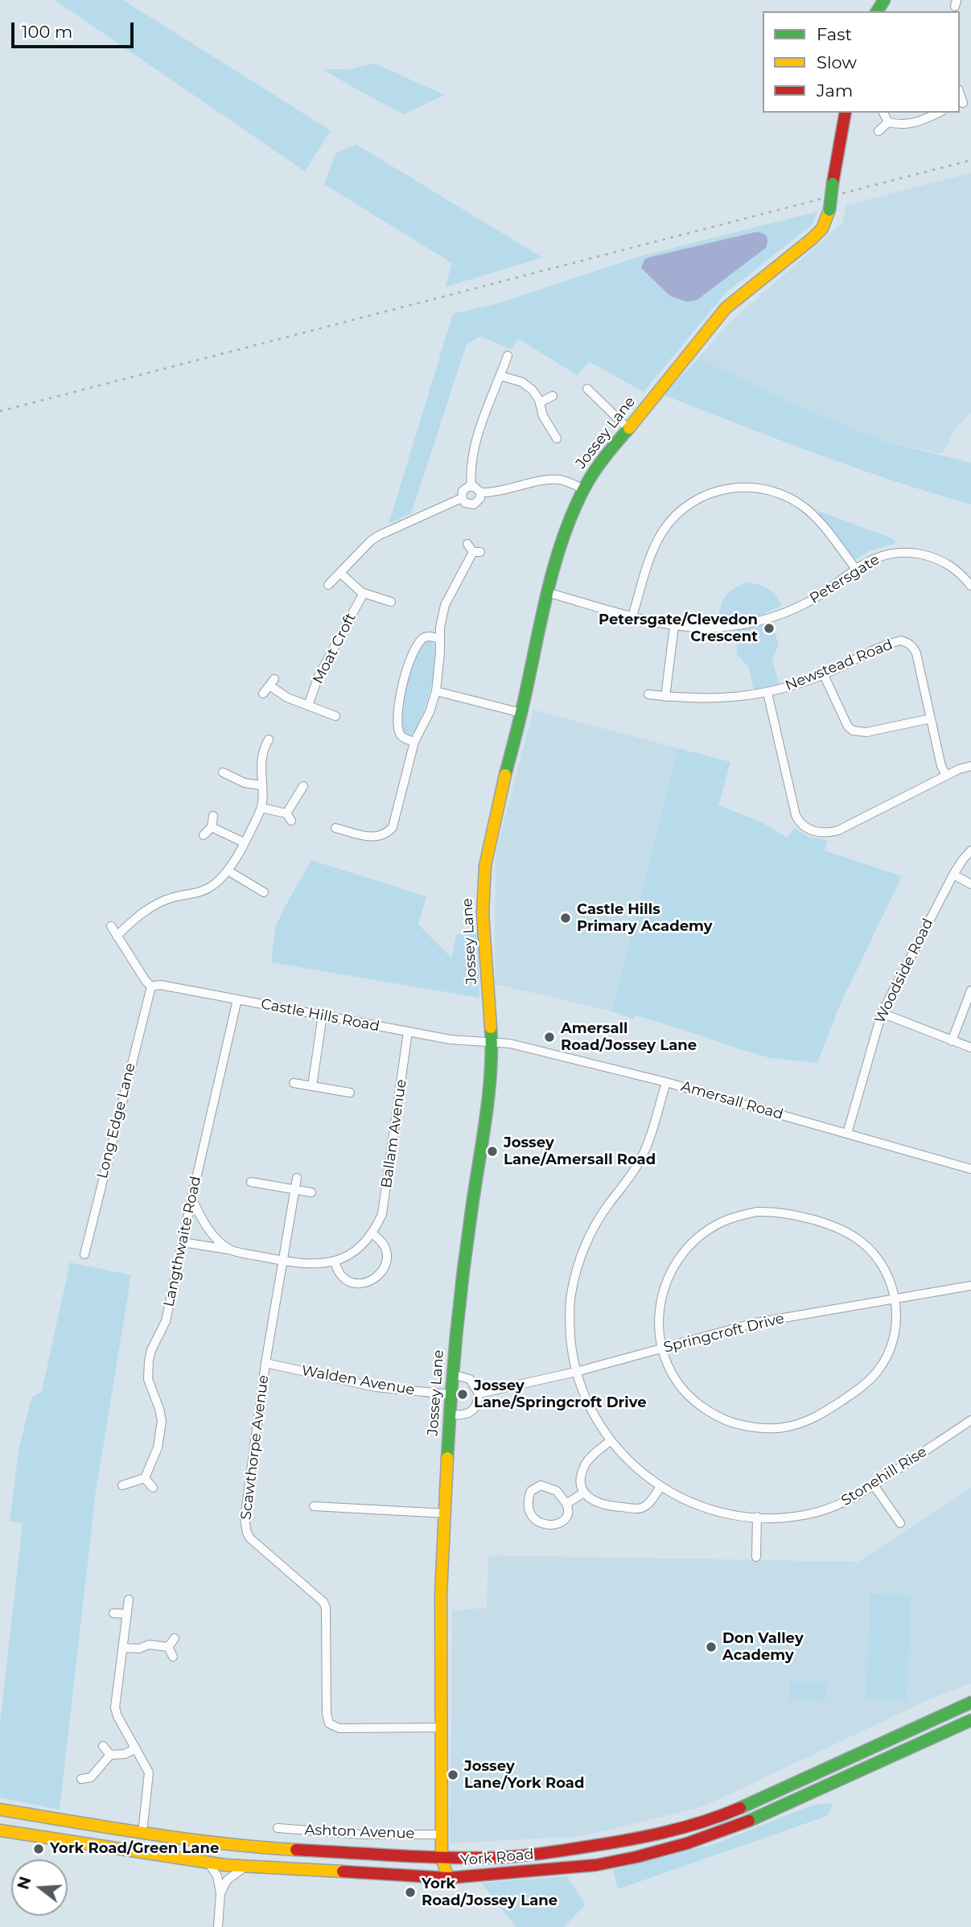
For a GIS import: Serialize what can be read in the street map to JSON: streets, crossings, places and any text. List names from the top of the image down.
{
  "streets": {
    "main road": ["Jossey Lane", "York Road"],
    "street": [
      "Petersgate",
      "Moat Croft",
      "Newstead Road",
      "Woodside Road",
      "Castle Hills Road",
      "Amersall Road",
      "Long Edge Lane",
      "Ballam Avenue",
      "Langthwaite Road",
      "Springcroft Drive",
      "Walden Avenue",
      "Scawthorpe Avenue",
      "Stonehill Rise",
      "Ashton Avenue"
    ]
  },
  "crossings": [
    ["Jossey Lane", "Petersgate"],
    ["Jossey Lane", "Castle Hills Road"],
    ["Jossey Lane", "Amersall Road"],
    ["Jossey Lane", "Walden Avenue"],
    ["Jossey Lane", "Scawthorpe Avenue"],
    ["Jossey Lane", "Ashton Avenue"],
    ["Jossey Lane", "York Road"],
    ["Woodside Road", "Amersall Road"],
    ["Castle Hills Road", "Amersall Road"],
    ["Castle Hills Road", "Long Edge Lane"],
    ["Castle Hills Road", "Ballam Avenue"],
    ["Castle Hills Road", "Langthwaite Road"],
    ["Amersall Road", "Stonehill Rise"],
    ["Ballam Avenue", "Langthwaite Road"],
    ["Ballam Avenue", "Scawthorpe Avenue"],
    ["Springcroft Drive", "Stonehill Rise"],
    ["Walden Avenue", "Scawthorpe Avenue"]
  ],
  "places": [
    "Petersgate/Clevedon Crescent",
    "Castle Hills Primary Academy",
    "Amersall Road/Jossey Lane",
    "Jossey Lane/Amersall Road",
    "Jossey Lane/Springcroft Drive",
    "Don Valley Academy",
    "Jossey Lane/York Road",
    "York Road/Green Lane",
    "York Road/Jossey Lane"
  ],
  "legend": ["Fast", "Slow", "Jam"],
  "scale_bar": "100 m",
  "north": "left"
}
